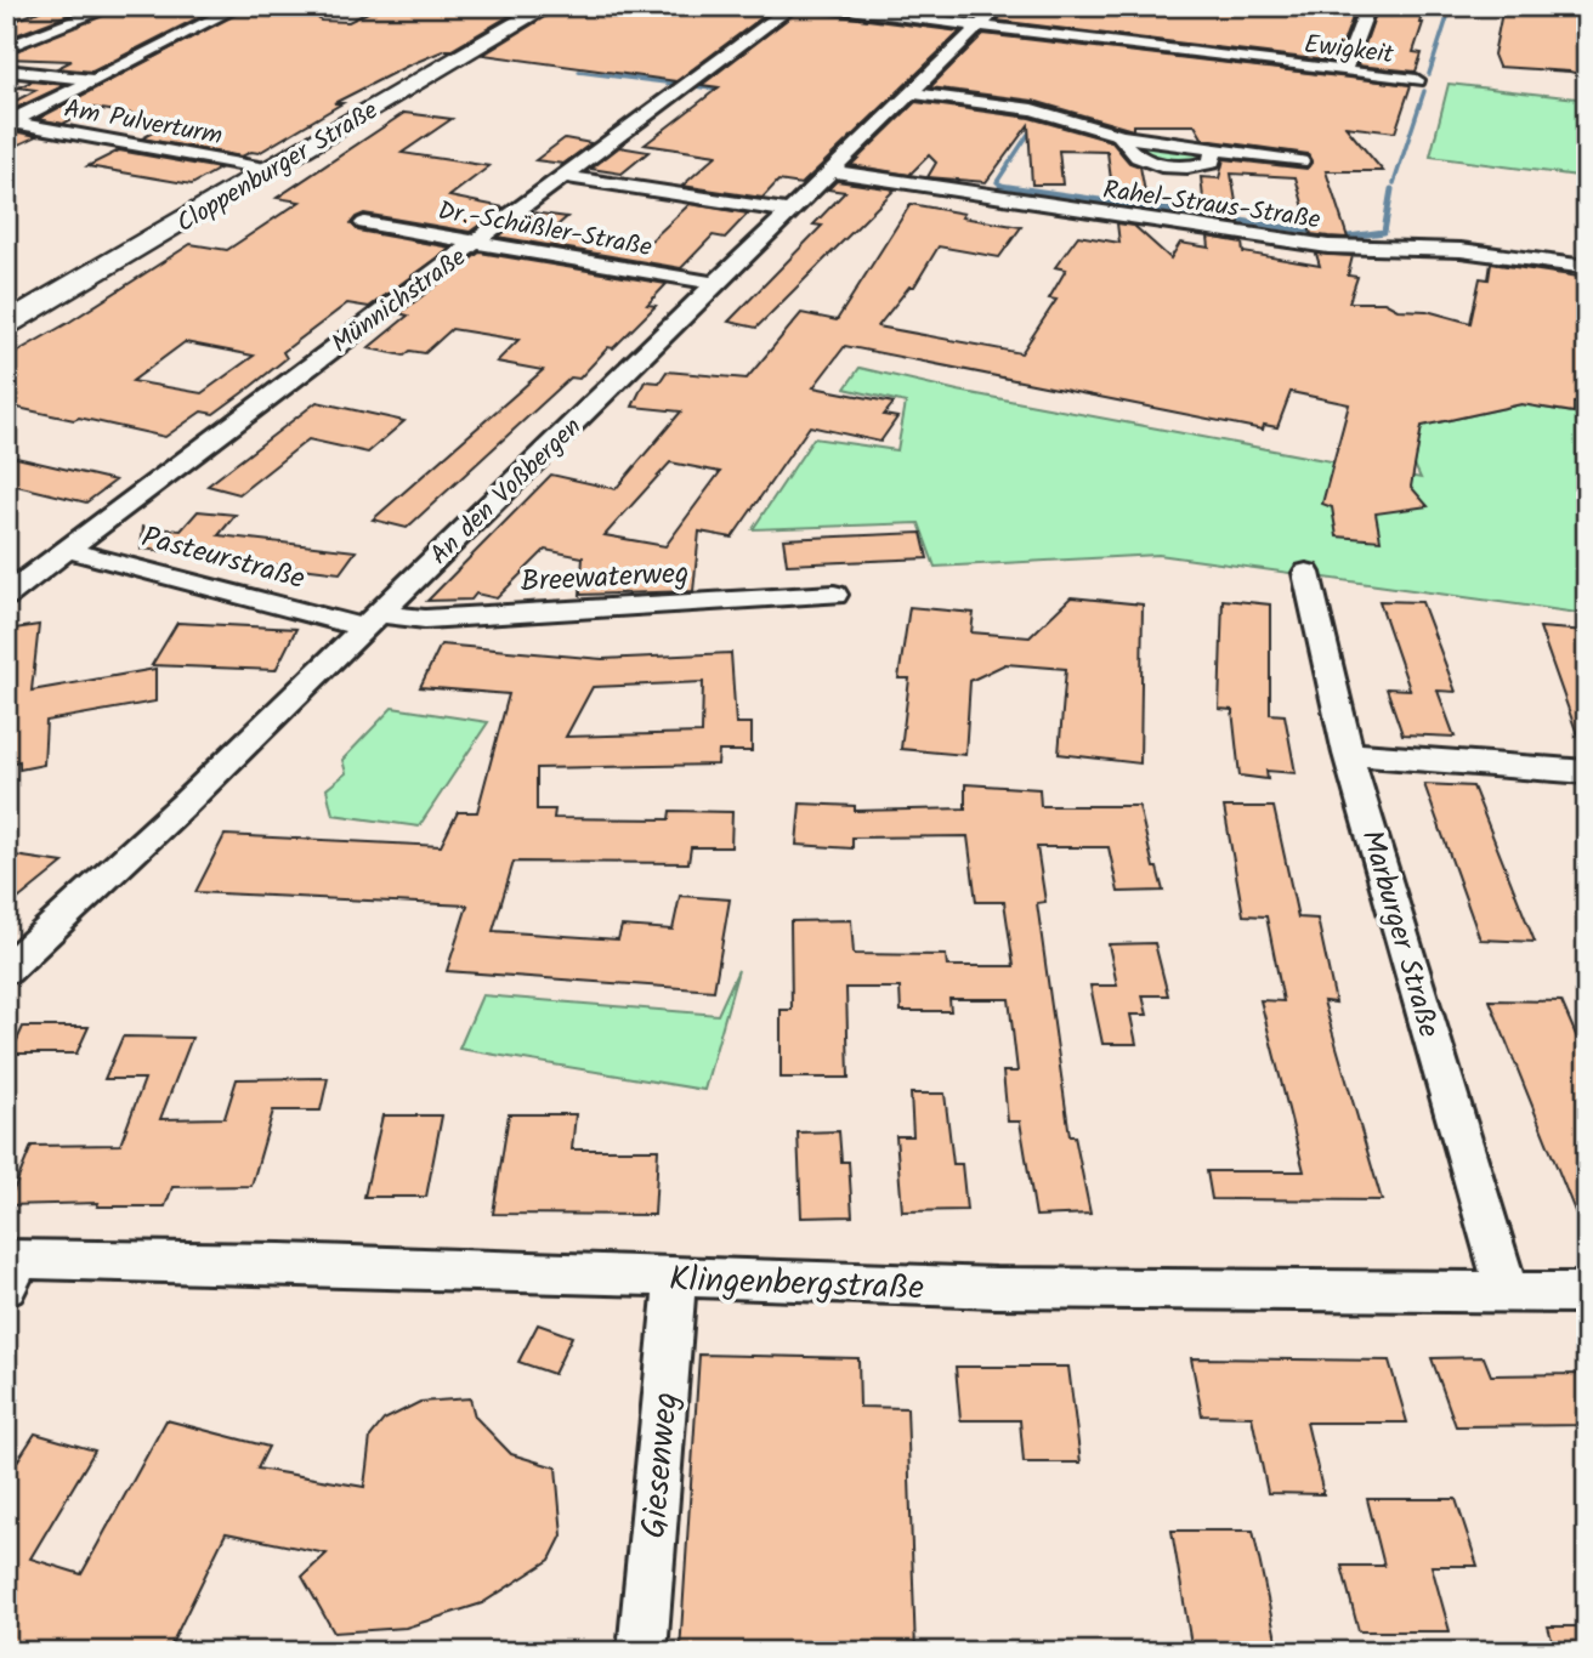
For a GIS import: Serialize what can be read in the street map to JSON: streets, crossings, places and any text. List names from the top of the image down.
{
  "streets": {
    "main road": ["Cloppenburger Straße"],
    "street": [
      "Ewigkeit",
      "Am Pulverturm",
      "Rahel-Straus-Straße",
      "Dr.-Schüßler-Straße",
      "Münnichstraße",
      "An den Voßbergen",
      "Pasteurstraße",
      "Breewaterweg",
      "Marburger Straße",
      "Klingenbergstraße",
      "Giesenweg"
    ]
  },
  "crossings": [
    ["Ewigkeit", "An den Voßbergen"],
    ["Am Pulverturm", "Cloppenburger Straße"],
    ["Rahel-Straus-Straße", "An den Voßbergen"],
    ["Dr.-Schüßler-Straße", "Münnichstraße"],
    ["Dr.-Schüßler-Straße", "An den Voßbergen"],
    ["Münnichstraße", "Pasteurstraße"],
    ["An den Voßbergen", "Pasteurstraße"],
    ["An den Voßbergen", "Breewaterweg"],
    ["Pasteurstraße", "Breewaterweg"],
    ["Marburger Straße", "Klingenbergstraße"],
    ["Klingenbergstraße", "Giesenweg"]
  ]
}
